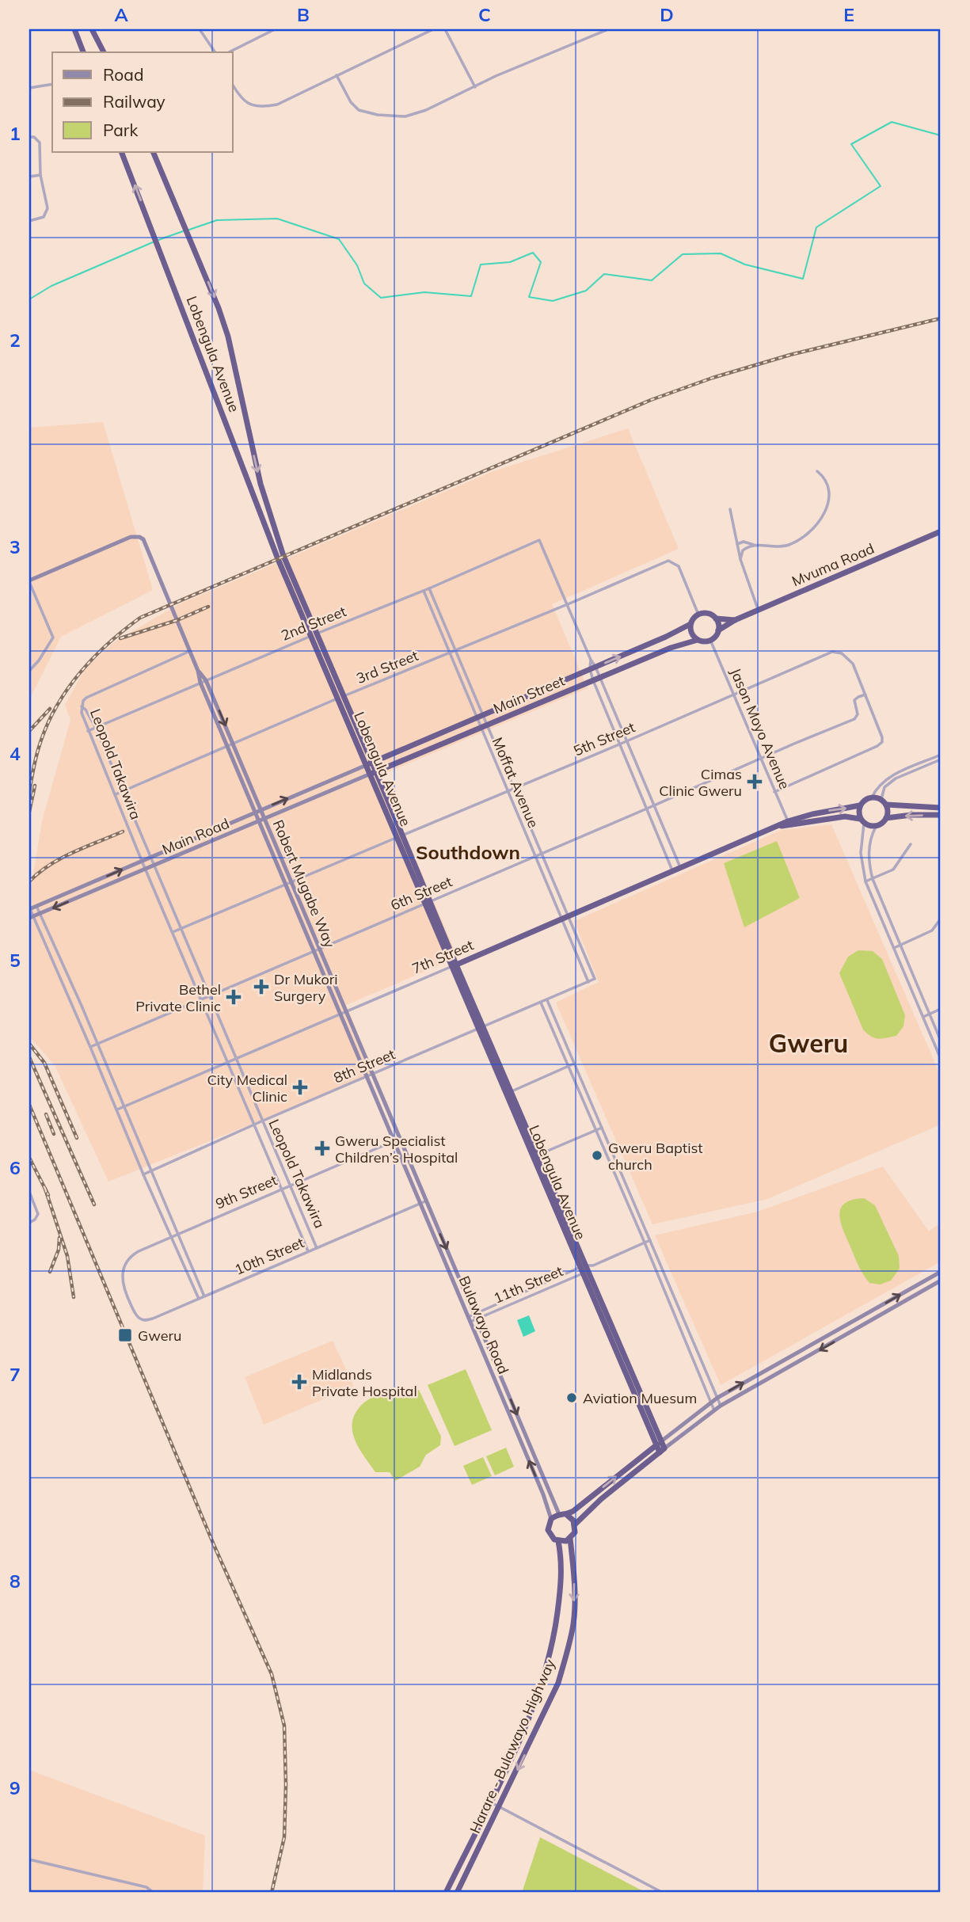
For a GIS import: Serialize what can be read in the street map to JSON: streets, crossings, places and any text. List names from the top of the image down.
{
  "streets": {
    "highway": [
      "Lobengula Avenue",
      "Mvuma Road",
      "Main Street",
      "7th Street",
      "Harare - Bulawayo Highway"
    ],
    "street": [
      "2nd Street",
      "3rd Street",
      "Jason Moyo Avenue",
      "5th Street",
      "Leopold Takawira",
      "Moffat Avenue",
      "Main Road",
      "Robert Mugabe Way",
      "6th Street",
      "8th Street",
      "9th Street",
      "10th Street",
      "11th Street",
      "Bulawayo Road"
    ]
  },
  "crossings": [
    ["Lobengula Avenue", "2nd Street"],
    ["Lobengula Avenue", "3rd Street"],
    ["Lobengula Avenue", "Main Street"],
    ["Lobengula Avenue", "5th Street"],
    ["Lobengula Avenue", "Main Road"],
    ["Lobengula Avenue", "6th Street"],
    ["Lobengula Avenue", "7th Street"],
    ["Lobengula Avenue", "8th Street"],
    ["Lobengula Avenue", "11th Street"],
    ["Lobengula Avenue", "Harare - Bulawayo Highway"],
    ["Mvuma Road", "3rd Street"],
    ["Mvuma Road", "Main Street"],
    ["Mvuma Road", "Jason Moyo Avenue"],
    ["2nd Street", "3rd Street"],
    ["2nd Street", "Leopold Takawira"],
    ["2nd Street", "Moffat Avenue"],
    ["2nd Street", "Robert Mugabe Way"],
    ["3rd Street", "Main Street"],
    ["3rd Street", "Jason Moyo Avenue"],
    ["3rd Street", "Leopold Takawira"],
    ["3rd Street", "Moffat Avenue"],
    ["3rd Street", "Robert Mugabe Way"],
    ["Main Street", "Jason Moyo Avenue"],
    ["Main Street", "Moffat Avenue"],
    ["Main Street", "Main Road"],
    ["Jason Moyo Avenue", "5th Street"],
    ["Jason Moyo Avenue", "6th Street"],
    ["Jason Moyo Avenue", "7th Street"],
    ["5th Street", "Leopold Takawira"],
    ["5th Street", "Moffat Avenue"],
    ["5th Street", "Robert Mugabe Way"],
    ["5th Street", "6th Street"],
    ["Leopold Takawira", "Main Road"],
    ["Leopold Takawira", "6th Street"],
    ["Leopold Takawira", "7th Street"],
    ["Leopold Takawira", "8th Street"],
    ["Leopold Takawira", "9th Street"],
    ["Leopold Takawira", "10th Street"],
    ["Moffat Avenue", "6th Street"],
    ["Moffat Avenue", "7th Street"],
    ["Moffat Avenue", "8th Street"],
    ["Main Road", "Robert Mugabe Way"],
    ["Robert Mugabe Way", "6th Street"],
    ["Robert Mugabe Way", "7th Street"],
    ["Robert Mugabe Way", "8th Street"],
    ["Robert Mugabe Way", "9th Street"],
    ["Robert Mugabe Way", "Bulawayo Road"],
    ["9th Street", "10th Street"],
    ["9th Street", "Bulawayo Road"],
    ["10th Street", "Bulawayo Road"],
    ["11th Street", "Bulawayo Road"],
    ["Bulawayo Road", "Harare - Bulawayo Highway"]
  ],
  "districts": ["Southdown", "Gweru"],
  "places": {
    "health": [
      "Cimas Clinic Gweru",
      "Dr Mukori Surgery",
      "Bethel Private Clinic",
      "City Medical Clinic",
      "Gweru Specialist Children’s Hospital",
      "Midlands Private Hospital"
    ],
    "other": ["Gweru Baptist church", "Aviation Muesum"],
    "transit": ["Gweru"]
  },
  "legend": ["Road", "Railway", "Park"],
  "grid": {
    "columns": [
      "A",
      "B",
      "C",
      "D",
      "E"
    ],
    "rows": [
      "1",
      "2",
      "3",
      "4",
      "5",
      "6",
      "7",
      "8",
      "9"
    ]
  }
}
